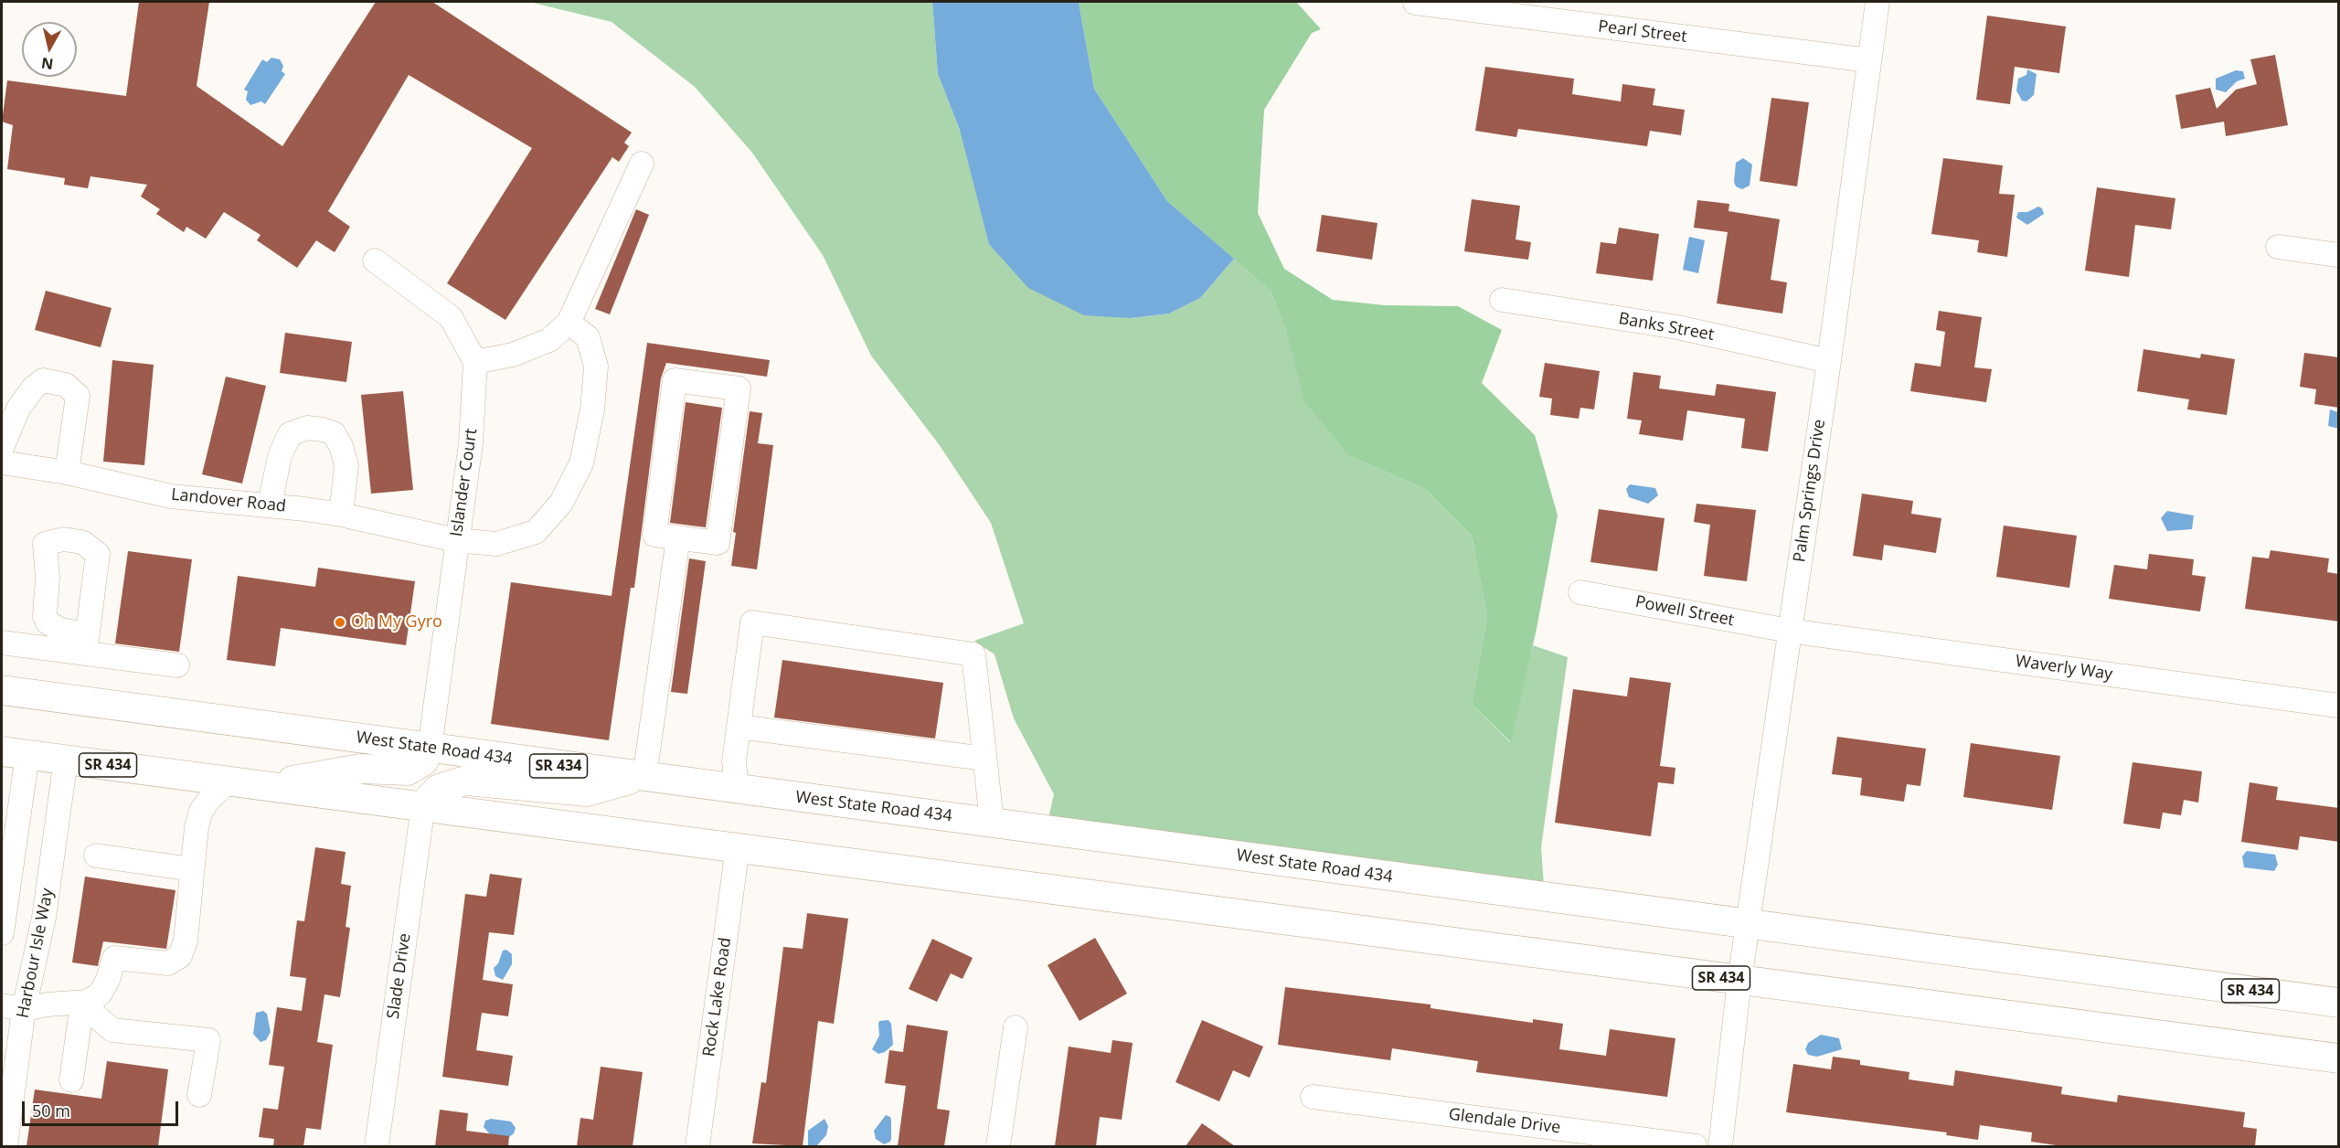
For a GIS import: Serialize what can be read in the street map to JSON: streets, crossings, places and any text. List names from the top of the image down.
{
  "streets": {
    "main road": ["West State Road 434", "SR 434"],
    "street": [
      "Pearl Street",
      "Banks Street",
      "Islander Court",
      "Palm Springs Drive",
      "Landover Road",
      "Powell Street",
      "Waverly Way",
      "Harbour Isle Way",
      "Slade Drive",
      "Rock Lake Road",
      "Glendale Drive"
    ]
  },
  "crossings": [
    ["Pearl Street", "Palm Springs Drive"],
    ["Banks Street", "Palm Springs Drive"],
    ["Islander Court", "Landover Road"],
    ["Islander Court", "West State Road 434"],
    ["Palm Springs Drive", "Powell Street"],
    ["Palm Springs Drive", "Waverly Way"],
    ["Palm Springs Drive", "West State Road 434"],
    ["Palm Springs Drive", "SR 434"],
    ["Powell Street", "Waverly Way"],
    ["West State Road 434", "SR 434"],
    ["SR 434", "Harbour Isle Way"],
    ["SR 434", "Slade Drive"],
    ["SR 434", "Rock Lake Road"]
  ],
  "places": ["Oh My Gyro"],
  "scale_bar": "50 m",
  "north": "bottom"
}
